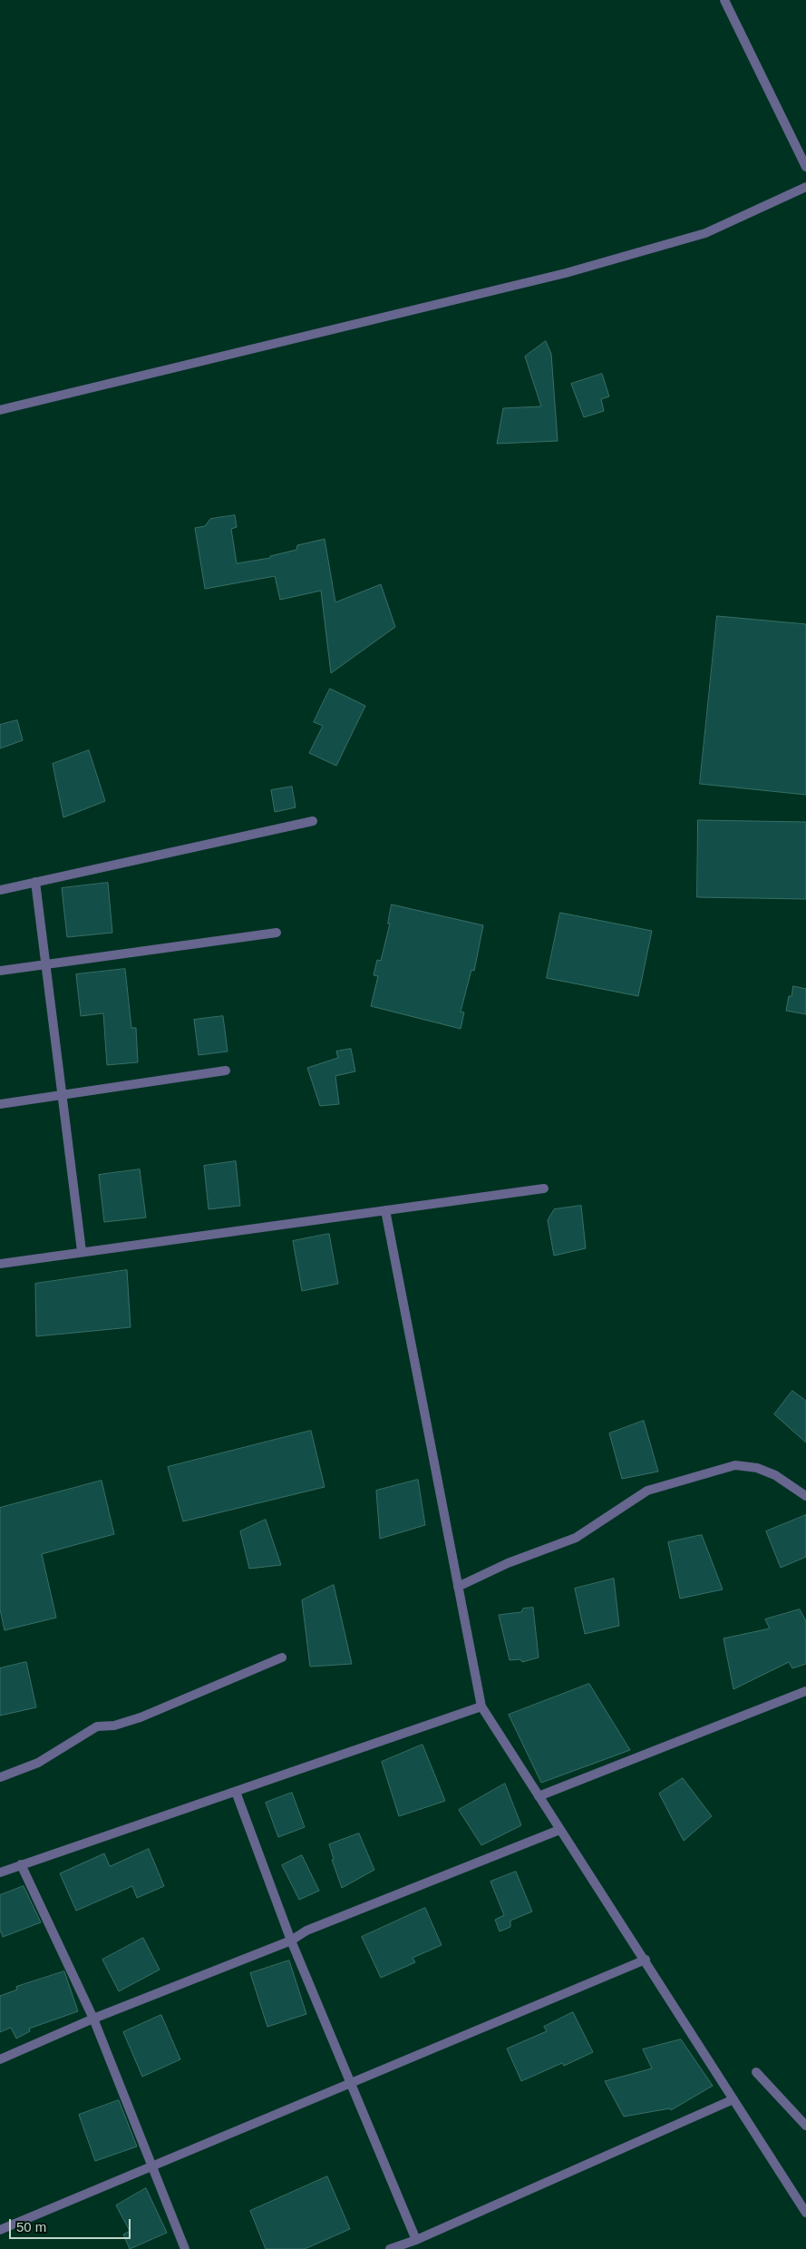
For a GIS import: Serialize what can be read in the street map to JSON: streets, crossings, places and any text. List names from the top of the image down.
{
  "scale_bar": "50 m"
}
